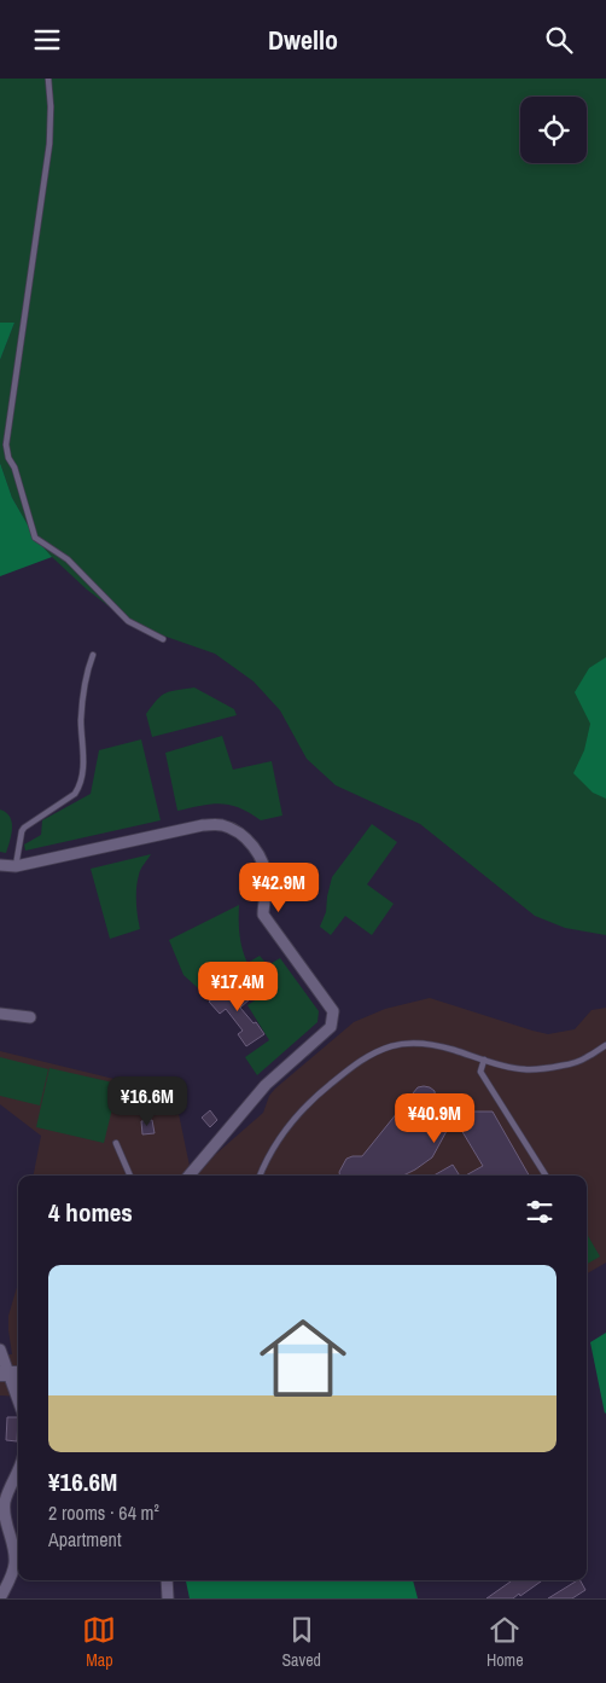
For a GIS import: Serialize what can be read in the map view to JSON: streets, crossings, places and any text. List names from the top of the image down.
{
  "page": {
    "header": "Dwello",
    "price": [
      "¥42.9M",
      "¥17.4M",
      "¥16.6M",
      "¥40.9M"
    ],
    "heading": "4 homes",
    "list": [
      {
        "name": "¥16.6M",
        "note": "2 rooms · 64 m² · Apartment"
      }
    ],
    "tabs": ["Map", "Saved", "Home"]
  }
}
